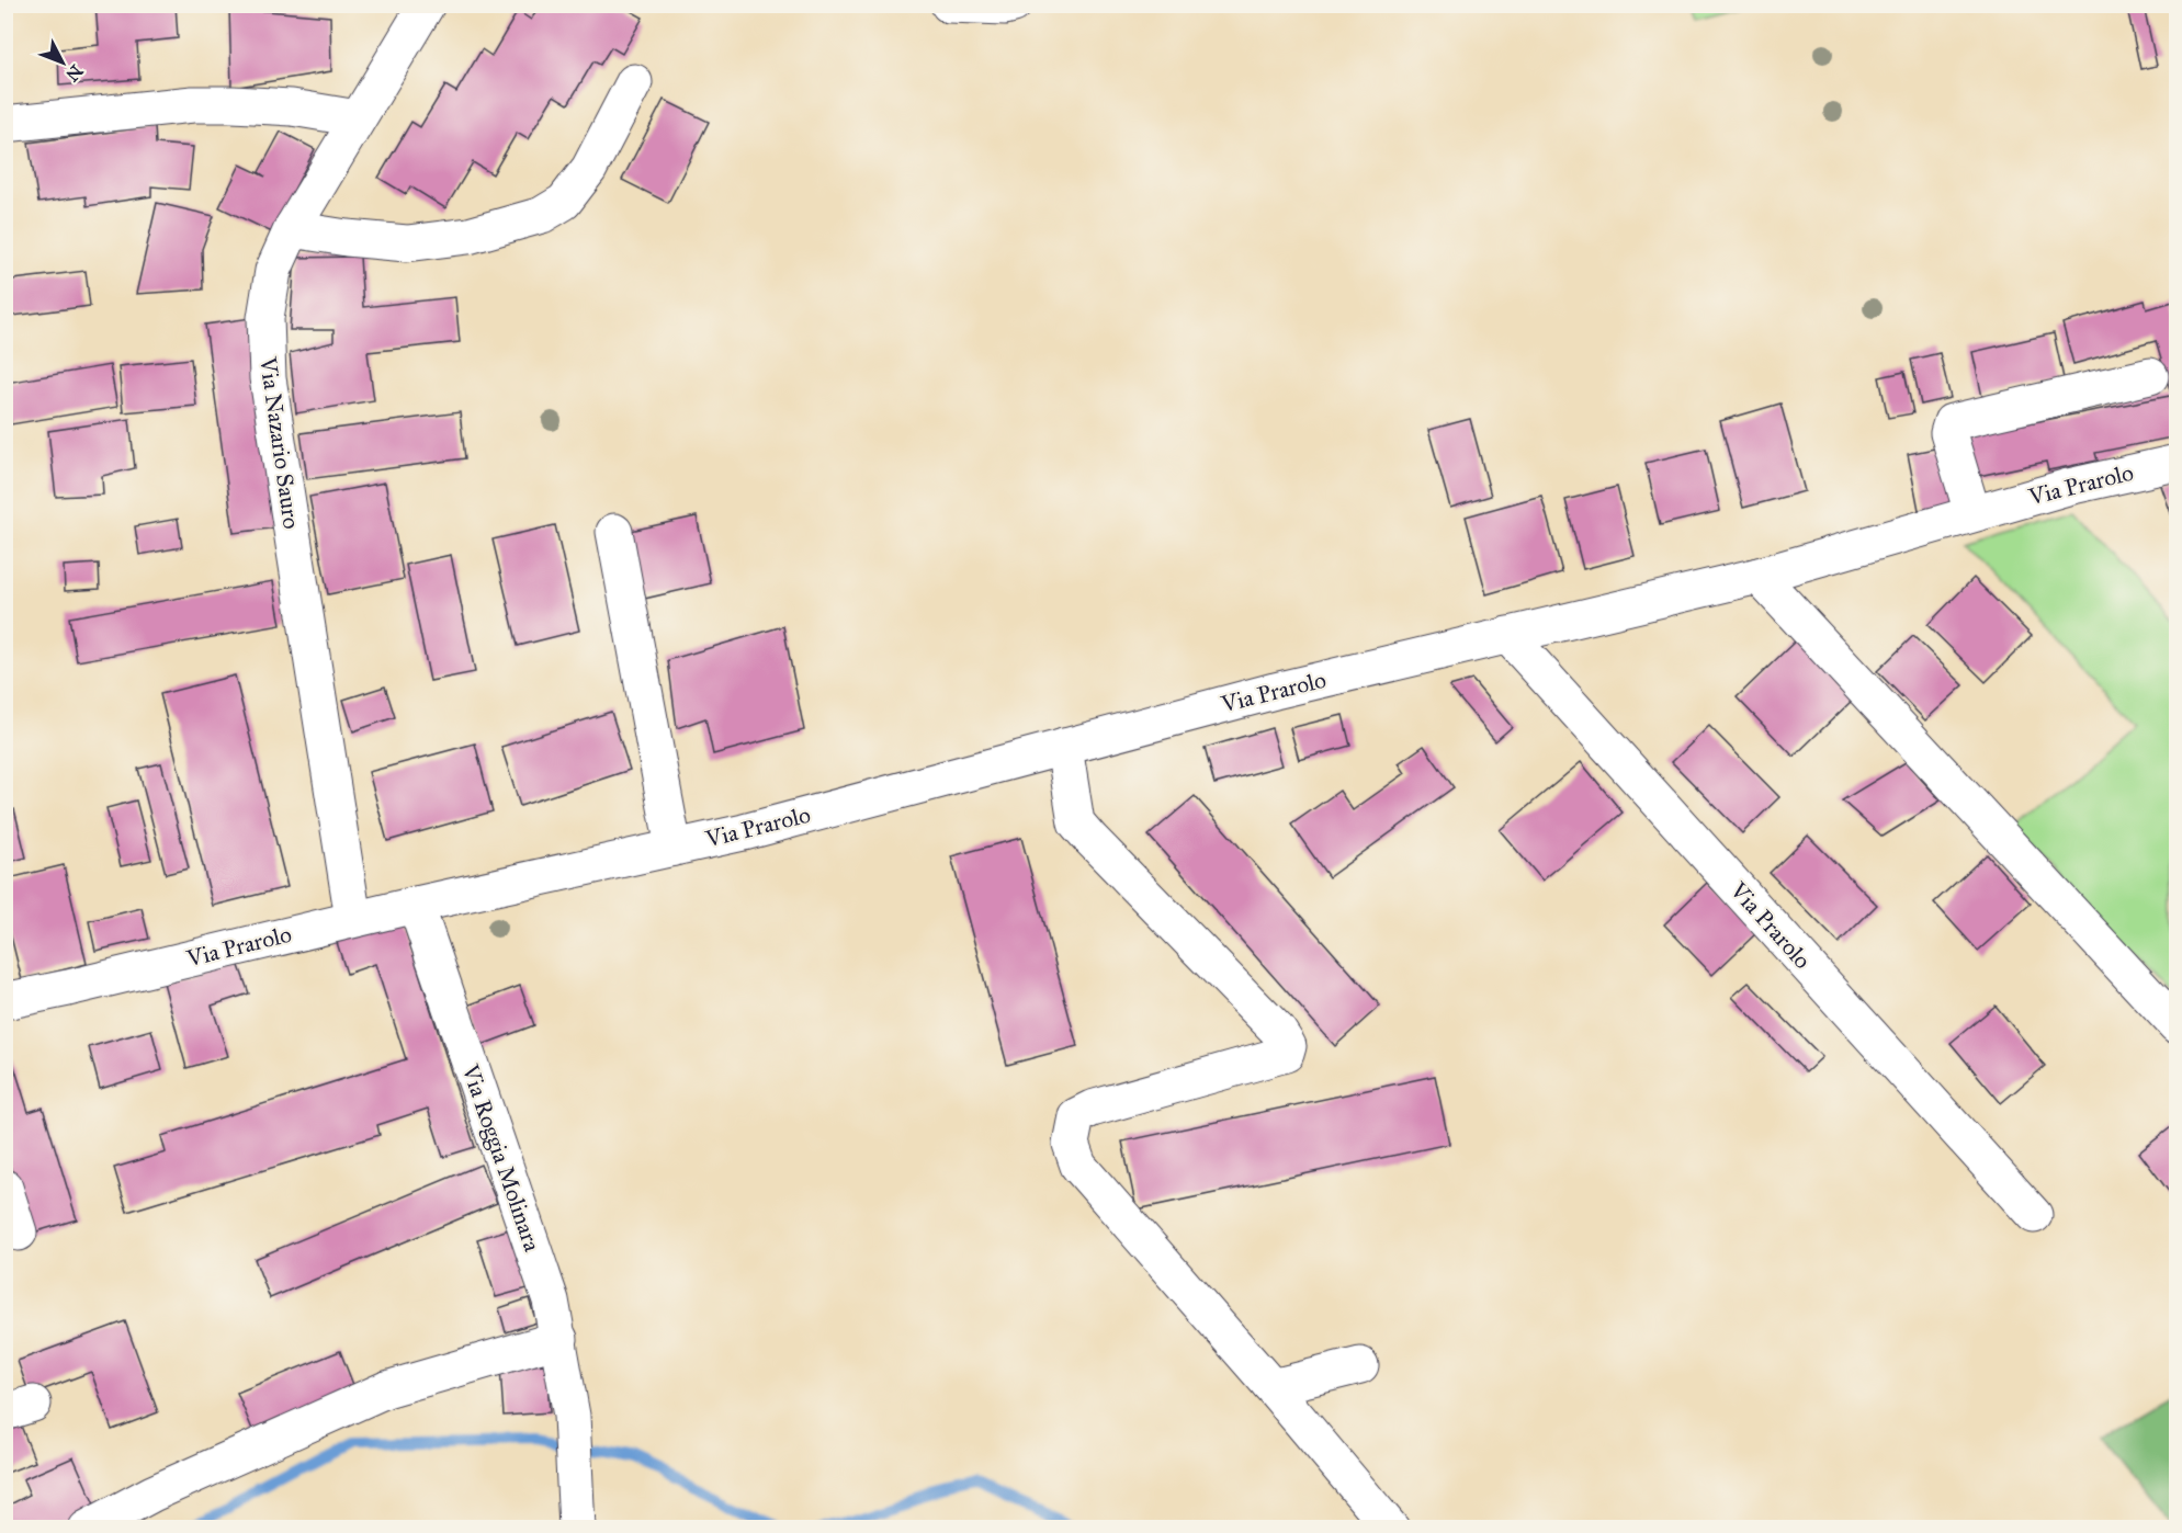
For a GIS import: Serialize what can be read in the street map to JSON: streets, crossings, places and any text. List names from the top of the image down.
{
  "streets": {
    "street": ["Via Nazario Sauro", "Via Prarolo", "Via Roggia Molinara"]
  },
  "crossings": [
    ["Via Nazario Sauro", "Via Prarolo"],
    ["Via Prarolo", "Via Roggia Molinara"]
  ],
  "north": "bottom right"
}
